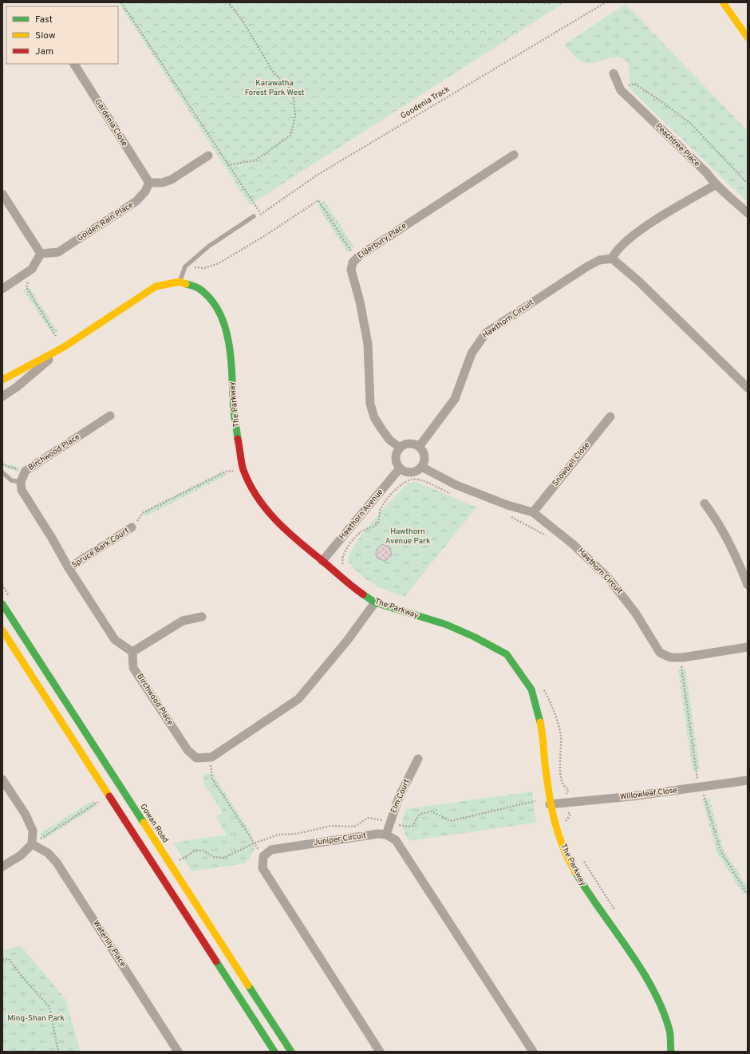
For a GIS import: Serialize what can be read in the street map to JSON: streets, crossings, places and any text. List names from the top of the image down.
{
  "streets": {
    "main road": ["The Parkway", "Gowan Road"],
    "street": [
      "Gardenia Close",
      "Peachtree Place",
      "Golden Rain Place",
      "Elderbury Place",
      "Hawthorn Circuit",
      "Birchwood Place",
      "Snowbell Close",
      "Hawthorn Avenue",
      "Spruce Bark Court",
      "Willowleaf Close",
      "Elm Court",
      "Juniper Circuit",
      "Waterlily Place"
    ],
    "path": ["Goodenia Track"]
  },
  "crossings": [
    ["Gardenia Close", "Golden Rain Place"],
    ["Elderbury Place", "Hawthorn Circuit"],
    ["Elderbury Place", "Hawthorn Avenue"],
    ["Hawthorn Circuit", "Snowbell Close"],
    ["Hawthorn Circuit", "Hawthorn Avenue"],
    ["The Parkway", "Hawthorn Avenue"],
    ["The Parkway", "Willowleaf Close"],
    ["Elm Court", "Juniper Circuit"]
  ],
  "parks": ["Karawatha Forest Park West", "Hawthorn Avenue Park", "Ming-Shan Park"],
  "legend": ["Fast", "Slow", "Jam"]
}
